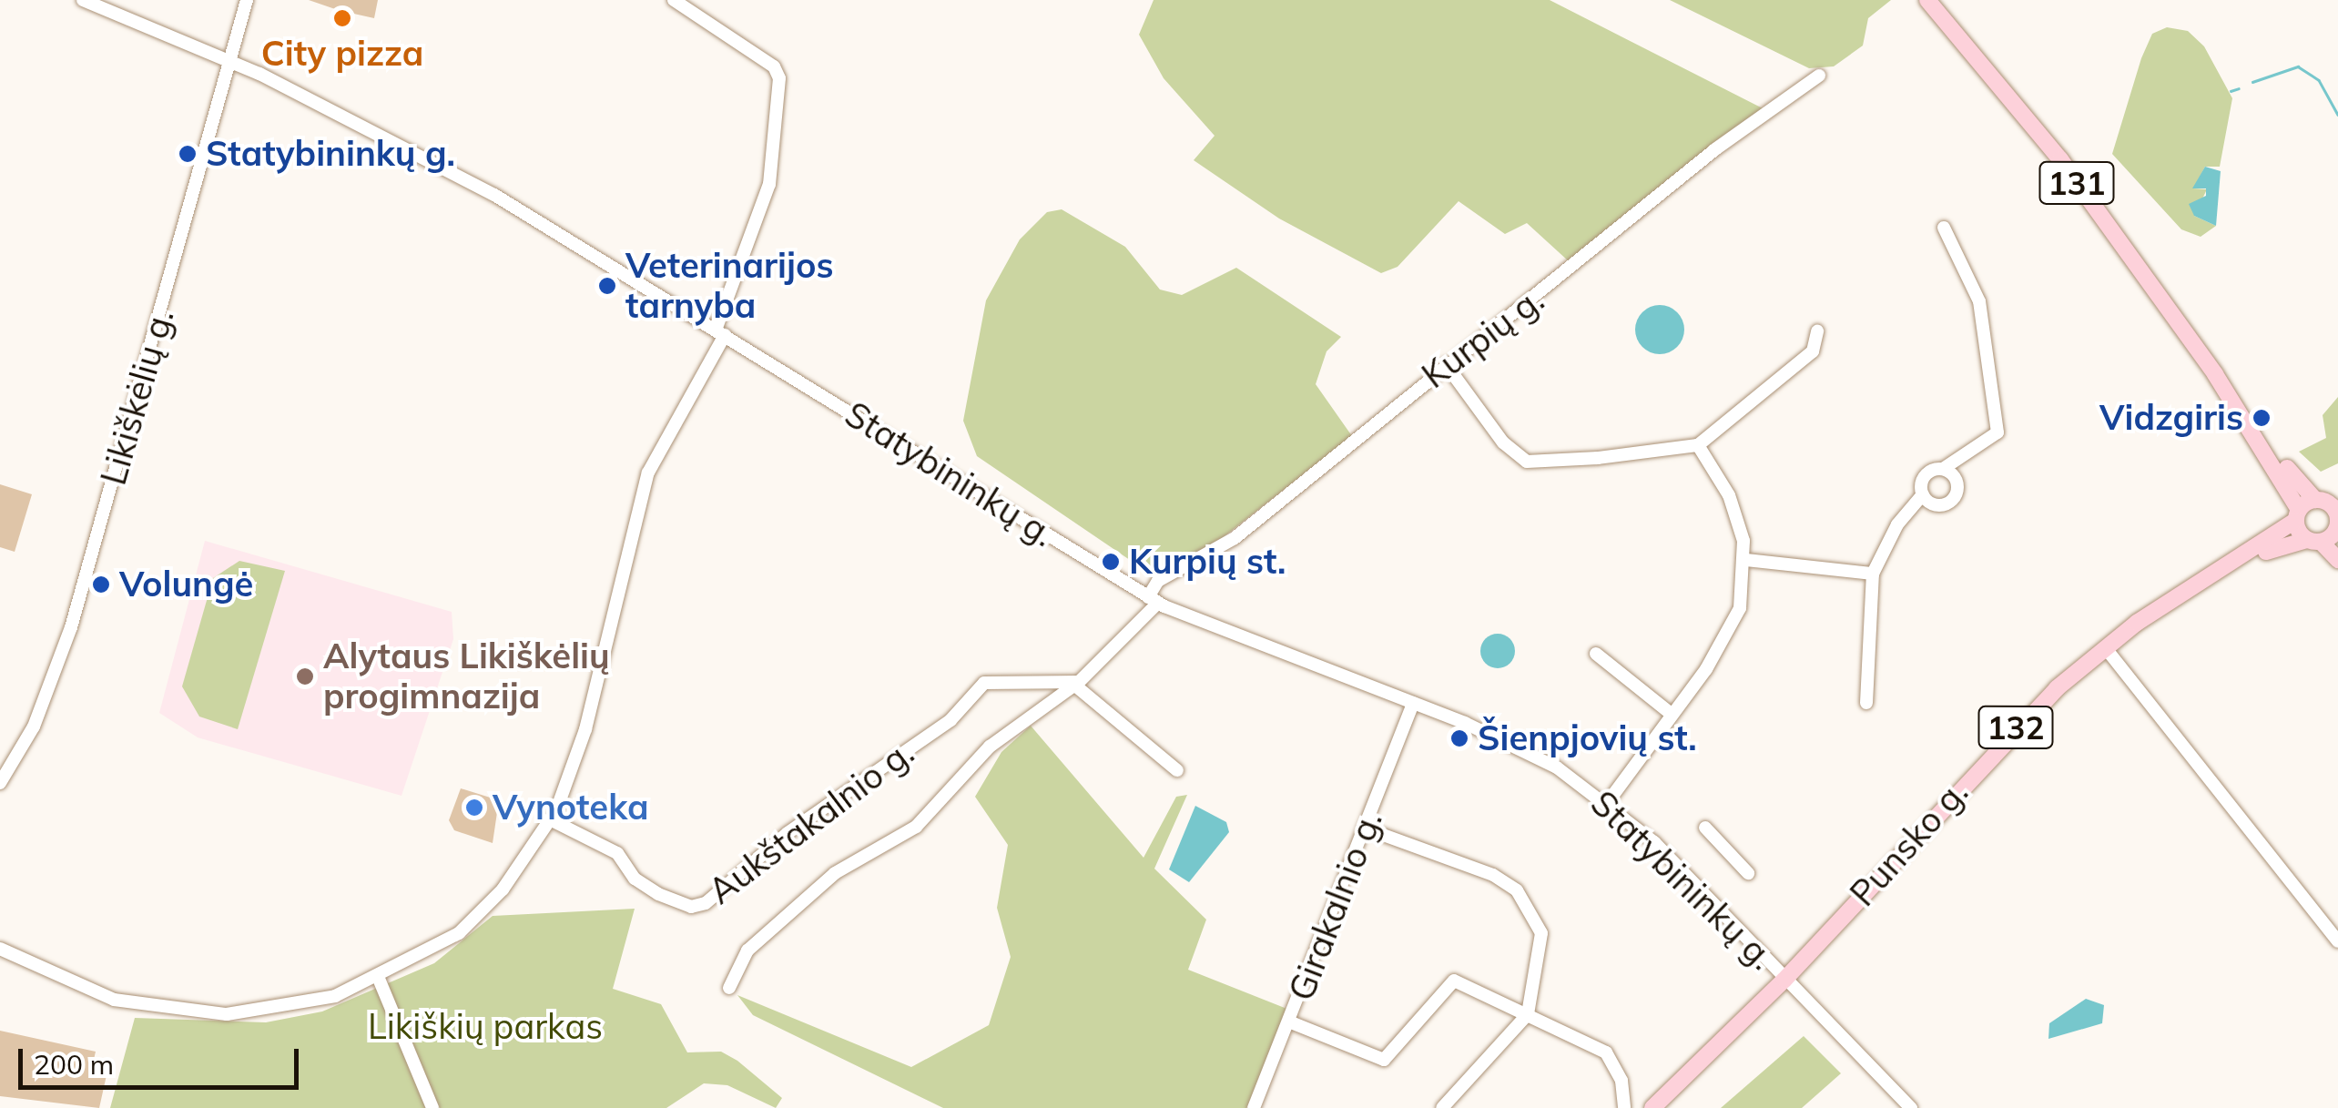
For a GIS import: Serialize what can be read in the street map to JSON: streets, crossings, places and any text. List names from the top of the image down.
{
  "streets": {
    "main road": ["131", "132", "Punsko g."],
    "street": [
      "Kurpių g.",
      "Likiškėlių g.",
      "Statybininkų g.",
      "Aukštakalnio g.",
      "Girakalnio g."
    ]
  },
  "crossings": [
    ["Kurpių g.", "Statybininkų g."],
    ["Kurpių g.", "Aukštakalnio g."],
    ["Likiškėlių g.", "Statybininkų g."],
    ["Statybininkų g.", "Aukštakalnio g."],
    ["Statybininkų g.", "Punsko g."],
    ["Statybininkų g.", "Girakalnio g."]
  ],
  "parks": ["Likiškių parkas"],
  "places": [
    "City pizza",
    "Statybininkų g.",
    "Veterinarijos tarnyba",
    "Vidzgiris",
    "Kurpių st.",
    "Volungė",
    "Alytaus Likiškėlių progimnazija",
    "Šienpjovių st.",
    "Vynoteka"
  ],
  "scale_bar": "200 m"
}
